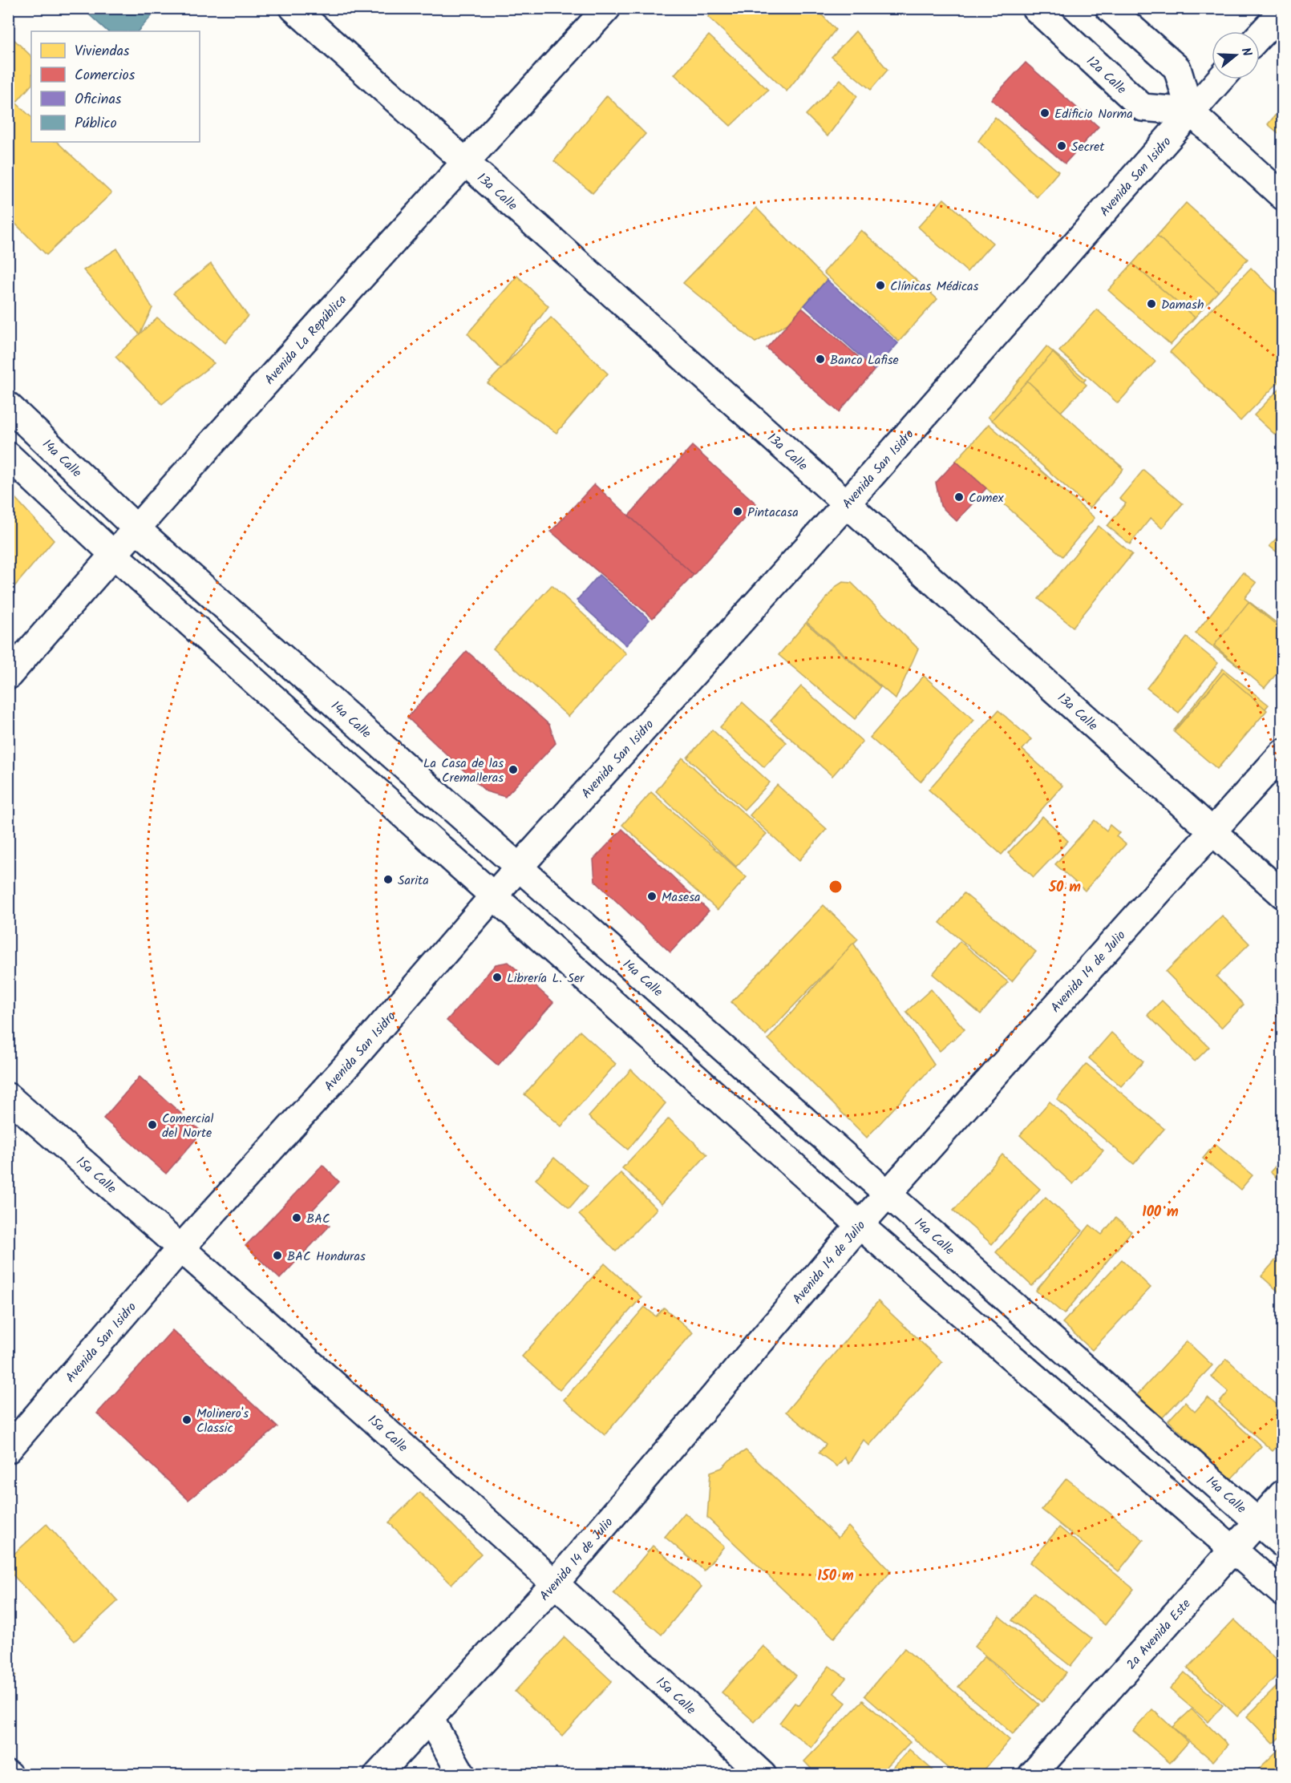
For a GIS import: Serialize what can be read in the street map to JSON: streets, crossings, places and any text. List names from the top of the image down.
{
  "streets": {
    "street": [
      "12a Calle",
      "Avenida San Isidro",
      "13a Calle",
      "Avenida La República",
      "14a Calle",
      "Avenida 14 de Julio",
      "15a Calle",
      "2a Avenida Este"
    ]
  },
  "crossings": [
    ["12a Calle", "Avenida San Isidro"],
    ["Avenida San Isidro", "13a Calle"],
    ["Avenida San Isidro", "14a Calle"],
    ["Avenida San Isidro", "15a Calle"],
    ["13a Calle", "Avenida La República"],
    ["13a Calle", "Avenida 14 de Julio"],
    ["Avenida La República", "14a Calle"],
    ["14a Calle", "Avenida 14 de Julio"],
    ["14a Calle", "2a Avenida Este"],
    ["Avenida 14 de Julio", "15a Calle"]
  ],
  "places": [
    "Edificio Norma",
    "Secret",
    "Clínicas Médicas",
    "Damash",
    "Banco Lafise",
    "Comex",
    "Pintacasa",
    "La Casa de las Cremalleras",
    "Sarita",
    "Masesa",
    "Librería L. Ser",
    "Comercial del Norte",
    "BAC",
    "BAC Honduras",
    "Molinero's Classic"
  ],
  "legend": [
    "Viviendas",
    "Comercios",
    "Oficinas",
    "Público"
  ],
  "north": "right",
  "rings": ["50 m", "100 m", "150 m"]
}
